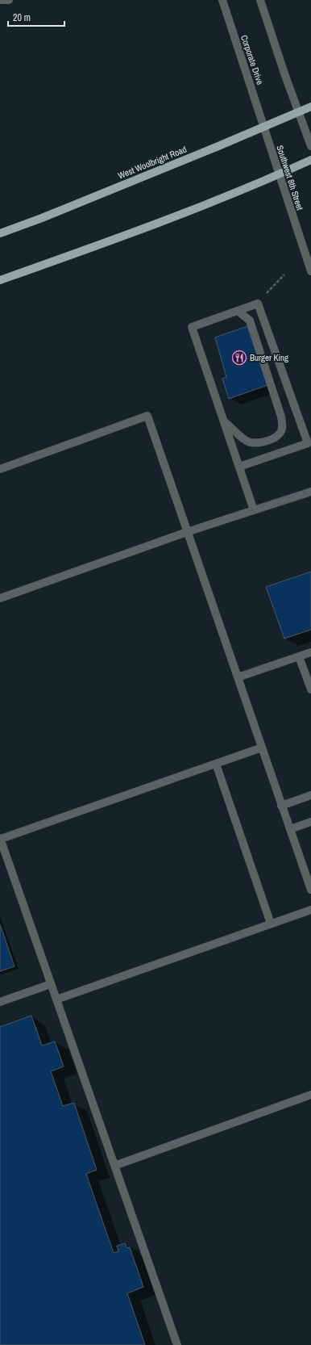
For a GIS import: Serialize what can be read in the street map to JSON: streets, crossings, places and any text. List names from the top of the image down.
{
  "streets": {
    "main road": ["West Woolbright Road"],
    "street": ["Corporate Drive", "Southwest 8th Street"]
  },
  "crossings": [
    ["Corporate Drive", "West Woolbright Road"],
    ["Corporate Drive", "Southwest 8th Street"],
    ["West Woolbright Road", "Southwest 8th Street"]
  ],
  "places": {
    "restaurant": ["Burger King"]
  },
  "scale_bar": "20 m"
}
